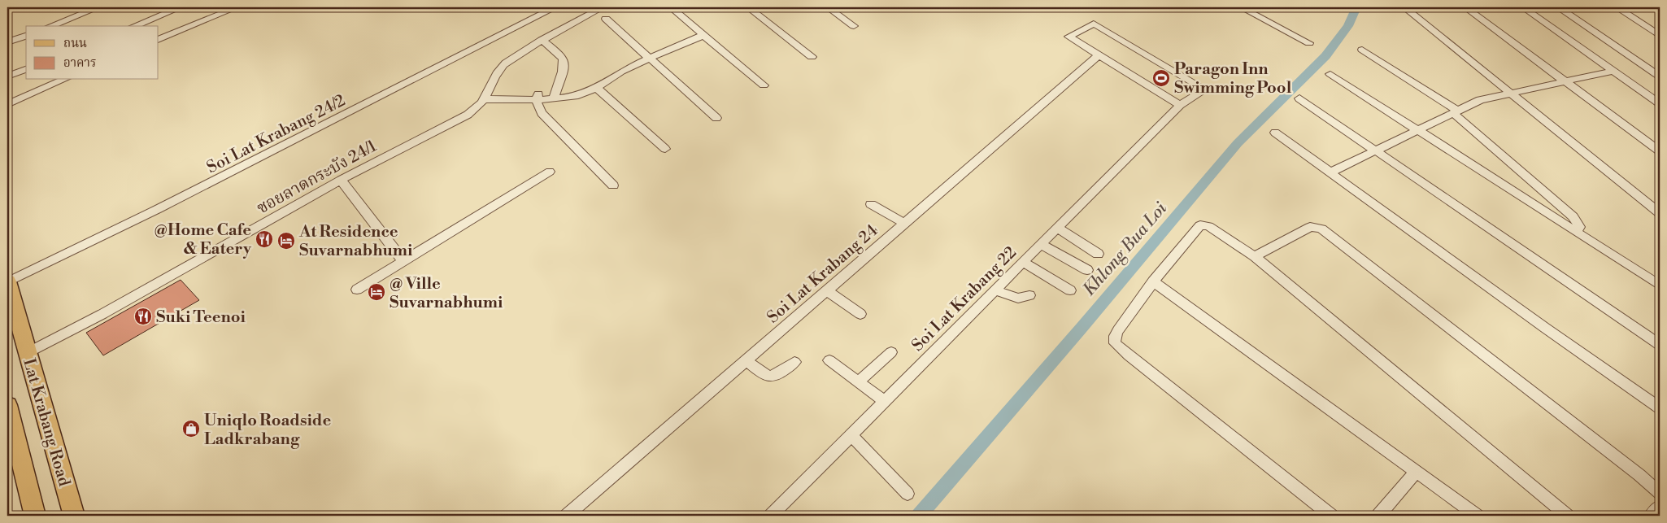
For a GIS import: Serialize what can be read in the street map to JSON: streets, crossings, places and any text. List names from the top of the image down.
{
  "streets": {
    "main road": ["Lat Krabang Road"],
    "street": [
      "Soi Lat Krabang 24/2",
      "ซอยลาดกระบัง 24/1",
      "Soi Lat Krabang 24",
      "Soi Lat Krabang 22"
    ]
  },
  "crossings": [
    ["Soi Lat Krabang 24/2", "Lat Krabang Road"],
    ["ซอยลาดกระบัง 24/1", "Lat Krabang Road"],
    ["Soi Lat Krabang 24", "Soi Lat Krabang 22"]
  ],
  "water": ["Khlong Bua Loi"],
  "places": {
    "sports": ["Paragon Inn Swimming Pool"],
    "restaurant": ["@Home Cafe & Eatery", "Suki Teenoi"],
    "hotel": ["At Residence Suvarnabhumi", "@ Ville Suvarnabhumi"],
    "shop": ["Uniqlo Roadside Ladkrabang"]
  },
  "legend": ["ถนน", "อาคาร"]
}
